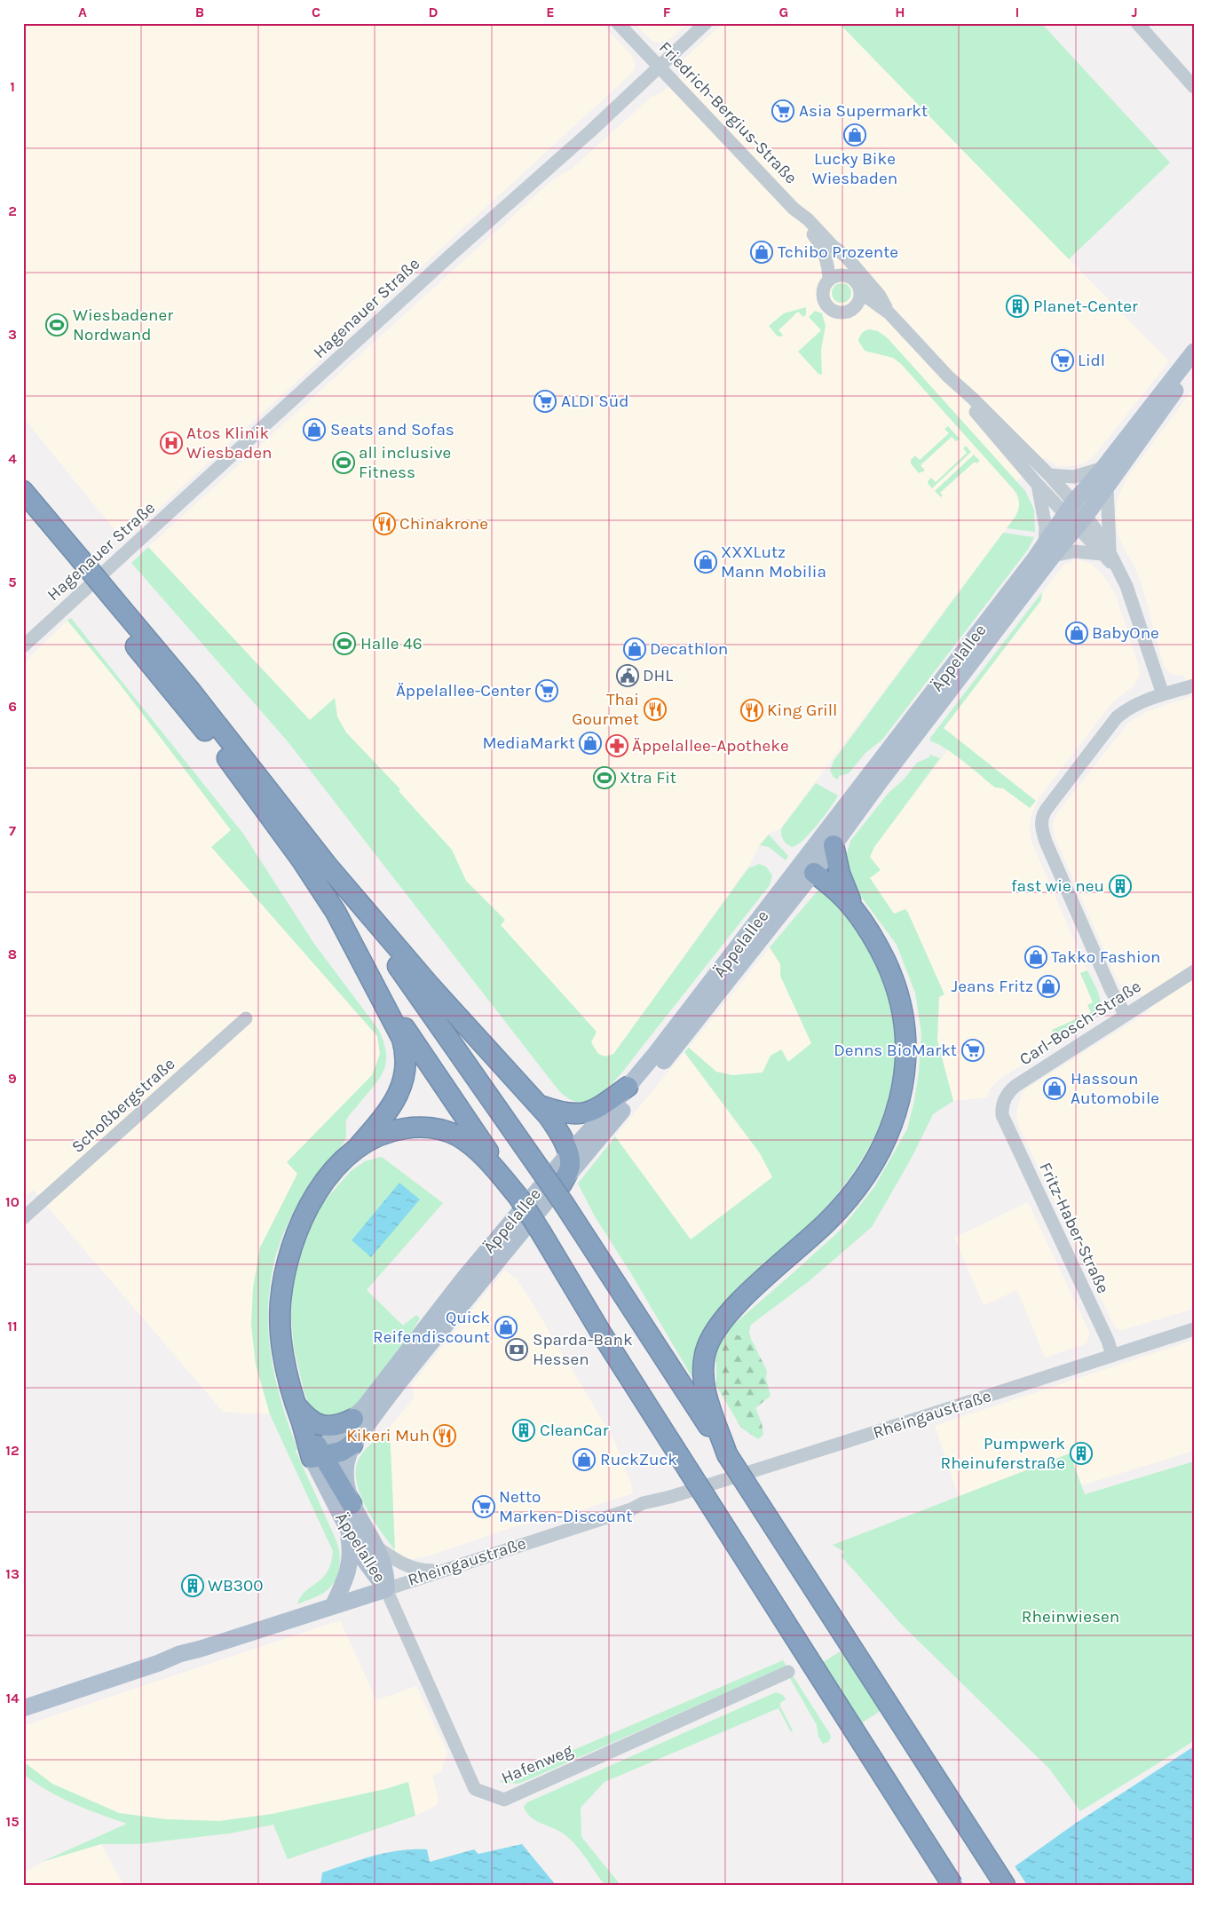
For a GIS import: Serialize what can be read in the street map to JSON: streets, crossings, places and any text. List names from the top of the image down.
{
  "streets": {
    "main road": ["Äppelallee", "Rheingaustraße"],
    "street": [
      "Friedrich-Bergius-Straße",
      "Hagenauer Straße",
      "Carl-Bosch-Straße",
      "Schoßbergstraße",
      "Fritz-Haber-Straße",
      "Hafenweg"
    ]
  },
  "crossings": [
    ["Friedrich-Bergius-Straße", "Hagenauer Straße"],
    ["Friedrich-Bergius-Straße", "Äppelallee"],
    ["Äppelallee", "Rheingaustraße"],
    ["Äppelallee", "Hafenweg"],
    ["Carl-Bosch-Straße", "Fritz-Haber-Straße"],
    ["Fritz-Haber-Straße", "Rheingaustraße"],
    ["Rheingaustraße", "Hafenweg"]
  ],
  "parks": ["Rheinwiesen"],
  "places": {
    "supermarket": [
      "Asia Supermarkt",
      "Lidl",
      "ALDI Süd",
      "Äppelallee-Center",
      "Denns BioMarkt",
      "Netto Marken-Discount"
    ],
    "shop": [
      "Lucky Bike Wiesbaden",
      "Tchibo Prozente",
      "Seats and Sofas",
      "XXXLutz Mann Mobilia",
      "BabyOne",
      "Decathlon",
      "MediaMarkt",
      "Takko Fashion",
      "Jeans Fritz",
      "Hassoun Automobile",
      "Quick Reifendiscount",
      "RuckZuck"
    ],
    "building": [
      "Planet-Center",
      "fast wie neu",
      "CleanCar",
      "Pumpwerk Rheinuferstraße",
      "WB300"
    ],
    "sports": [
      "Wiesbadener Nordwand",
      "all inclusive Fitness",
      "Halle 46",
      "Xtra Fit"
    ],
    "hospital": ["Atos Klinik Wiesbaden"],
    "restaurant": [
      "Chinakrone",
      "Thai Gourmet",
      "King Grill",
      "Kikeri Muh"
    ],
    "public building": ["DHL"],
    "pharmacy": ["Äppelallee-Apotheke"],
    "bank": ["Sparda-Bank Hessen"]
  },
  "grid": {
    "columns": [
      "A",
      "B",
      "C",
      "D",
      "E",
      "F",
      "G",
      "H",
      "I",
      "J"
    ],
    "rows": [
      "1",
      "2",
      "3",
      "4",
      "5",
      "6",
      "7",
      "8",
      "9",
      "10",
      "11",
      "12",
      "13",
      "14",
      "15"
    ]
  }
}
